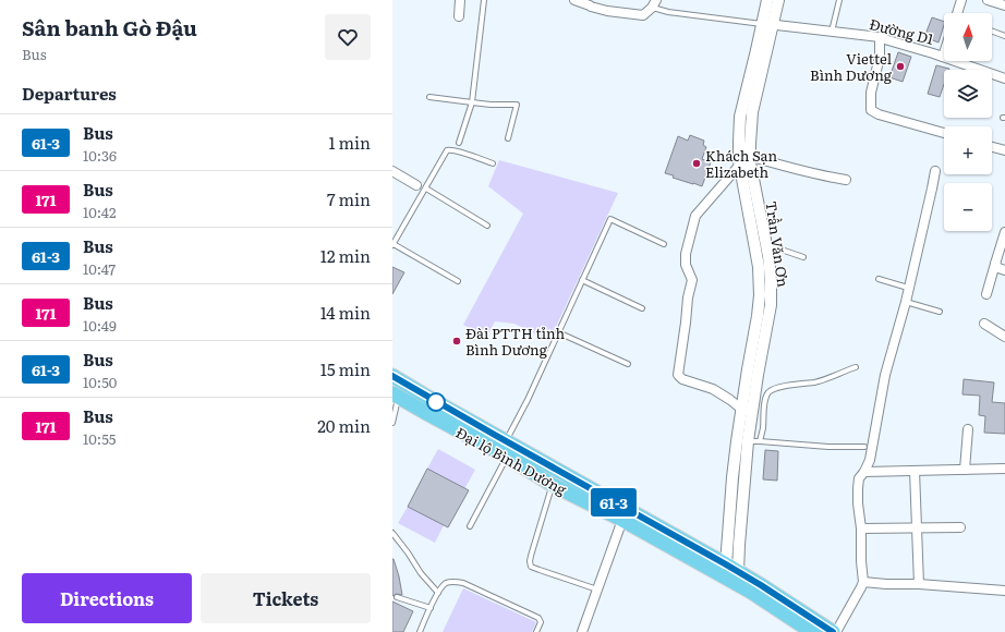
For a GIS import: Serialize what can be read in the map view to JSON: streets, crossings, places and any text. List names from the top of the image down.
{
  "streets": {
    "highway": ["Đại lộ Bình Dương"],
    "street": ["Đường D1", "Trần Văn Ơn"]
  },
  "crossings": [
    ["Đường D1", "Trần Văn Ơn"],
    ["Trần Văn Ơn", "Đại lộ Bình Dương"]
  ],
  "places": ["Viettel Bình Dương", "Khách Sạn Elizabeth", "Đài PTTH tỉnh Bình Dương"],
  "lines": ["bus line 61-3"],
  "north": "top",
  "page": {
    "heading": [
      ["Sân banh Gò Đậu", "Bus"],
      "Departures"
    ],
    "on_map": "61-3",
    "map_buttons": ["+", "−"],
    "list": [
      {
        "mark": "61-3",
        "name": "Bus",
        "note": "10:36",
        "value": "1 min"
      },
      {
        "mark": "171",
        "name": "Bus",
        "note": "10:42",
        "value": "7 min"
      },
      {
        "mark": "61-3",
        "name": "Bus",
        "note": "10:47",
        "value": "12 min"
      },
      {
        "mark": "171",
        "name": "Bus",
        "note": "10:49",
        "value": "14 min"
      },
      {
        "mark": "61-3",
        "name": "Bus",
        "note": "10:50",
        "value": "15 min"
      },
      {
        "mark": "171",
        "name": "Bus",
        "note": "10:55",
        "value": "20 min"
      }
    ],
    "buttons": ["Directions", "Tickets"]
  }
}
